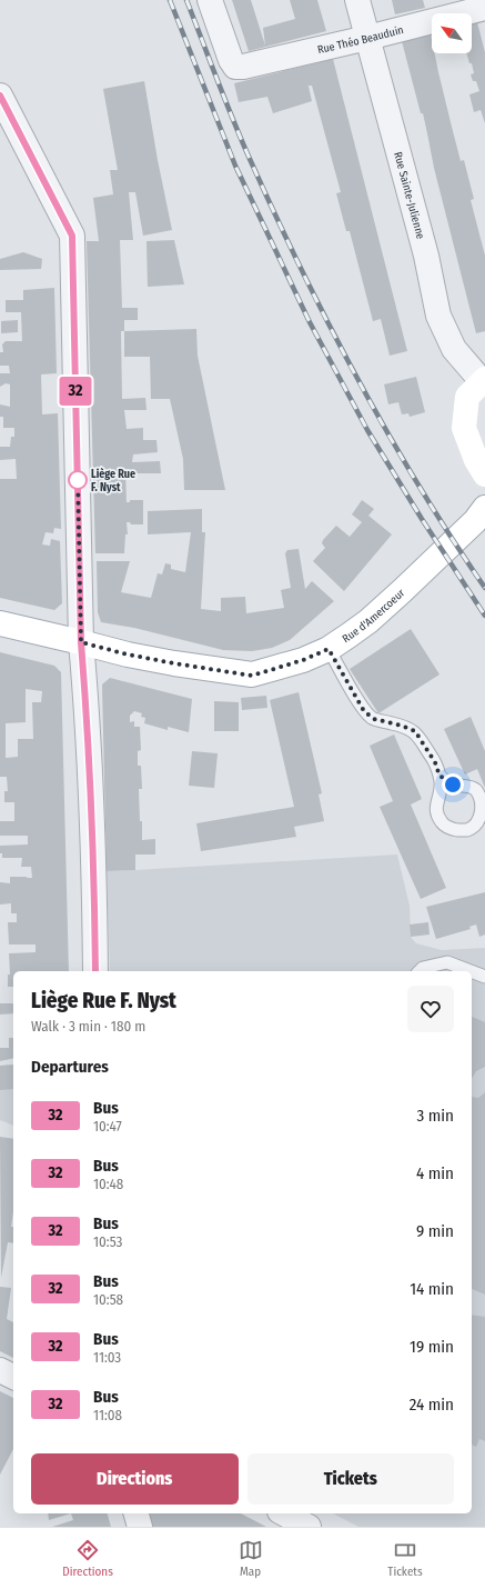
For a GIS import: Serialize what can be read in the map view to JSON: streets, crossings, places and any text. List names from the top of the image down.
{
  "streets": {
    "main road": ["Rue d'Amercoeur"],
    "street": ["Rue Théo Beauduin", "Rue Sainte-Julienne"]
  },
  "crossings": [
    ["Rue Théo Beauduin", "Rue Sainte-Julienne"]
  ],
  "places": ["Liège Rue F. Nyst"],
  "lines": ["bus line 32"],
  "north": "top left",
  "page": {
    "on_map": "32",
    "heading": [
      ["Liège Rue F. Nyst", "Walk · 3 min · 180 m"],
      "Departures"
    ],
    "list": [
      {
        "mark": "32",
        "name": "Bus",
        "note": "10:47",
        "value": "3 min"
      },
      {
        "mark": "32",
        "name": "Bus",
        "note": "10:48",
        "value": "4 min"
      },
      {
        "mark": "32",
        "name": "Bus",
        "note": "10:53",
        "value": "9 min"
      },
      {
        "mark": "32",
        "name": "Bus",
        "note": "10:58",
        "value": "14 min"
      },
      {
        "mark": "32",
        "name": "Bus",
        "note": "11:03",
        "value": "19 min"
      },
      {
        "mark": "32",
        "name": "Bus",
        "note": "11:08",
        "value": "24 min"
      }
    ],
    "buttons": ["Directions", "Tickets"],
    "tabs": ["Directions", "Map", "Tickets"]
  }
}
